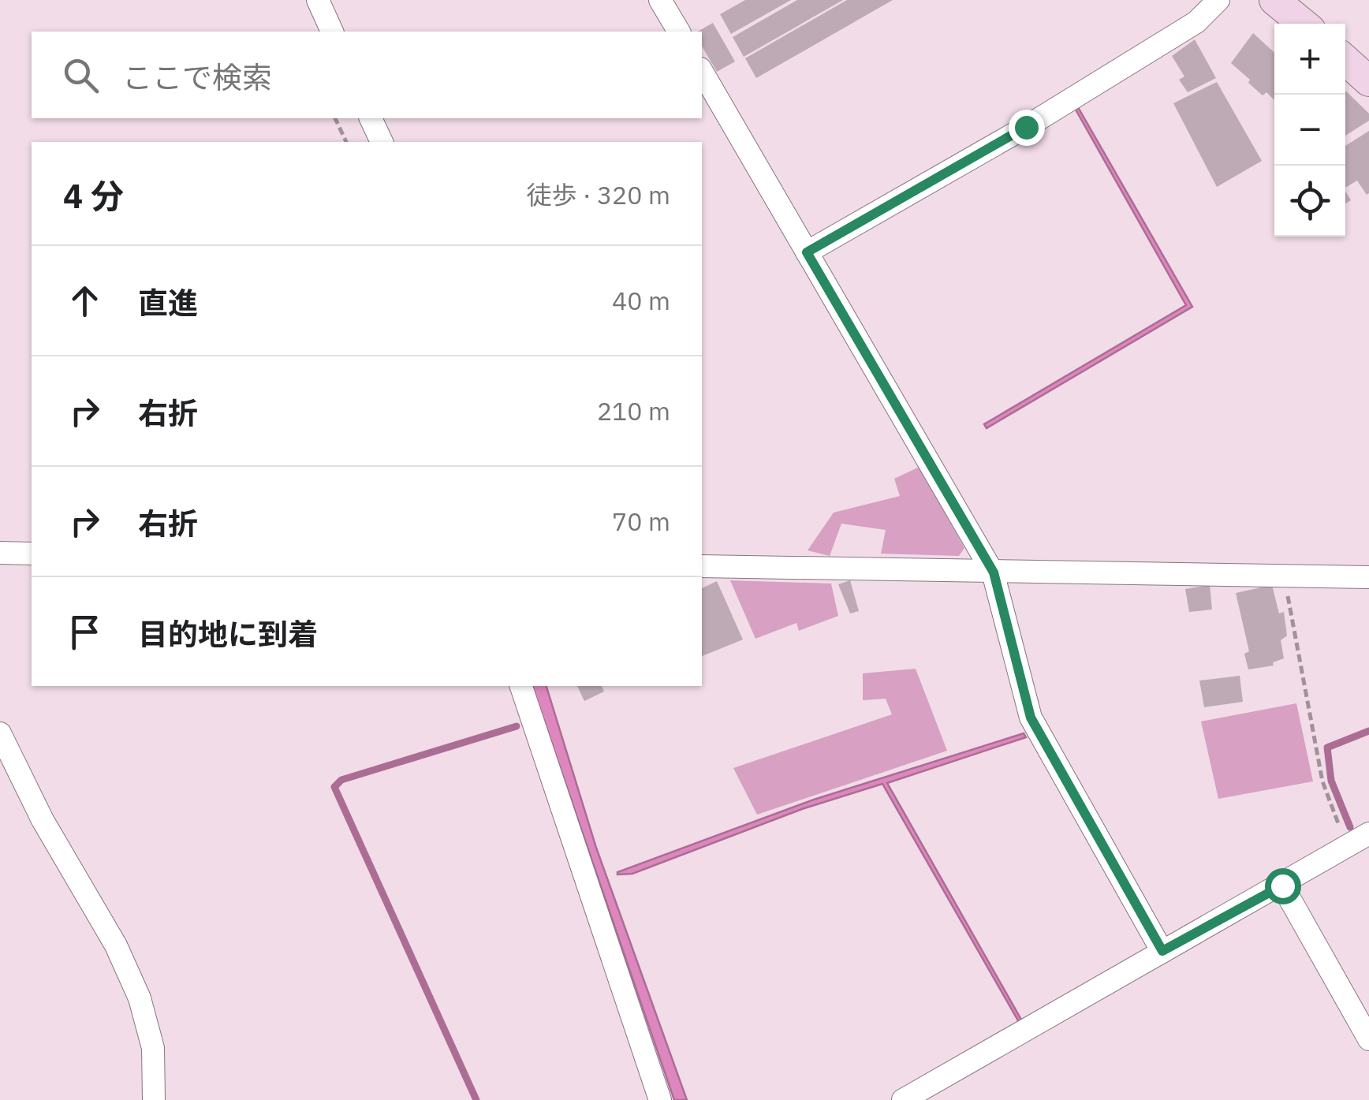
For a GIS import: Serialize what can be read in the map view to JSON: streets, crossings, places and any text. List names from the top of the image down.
{
  "page": {
    "map_buttons": ["+", "−"],
    "search": "ここで検索",
    "heading": ["4 分", "徒歩 · 320 m"],
    "list": [
      ["直進", "40 m"],
      ["右折", "210 m"],
      ["右折", "70 m"],
      "目的地に到着"
    ]
  }
}
